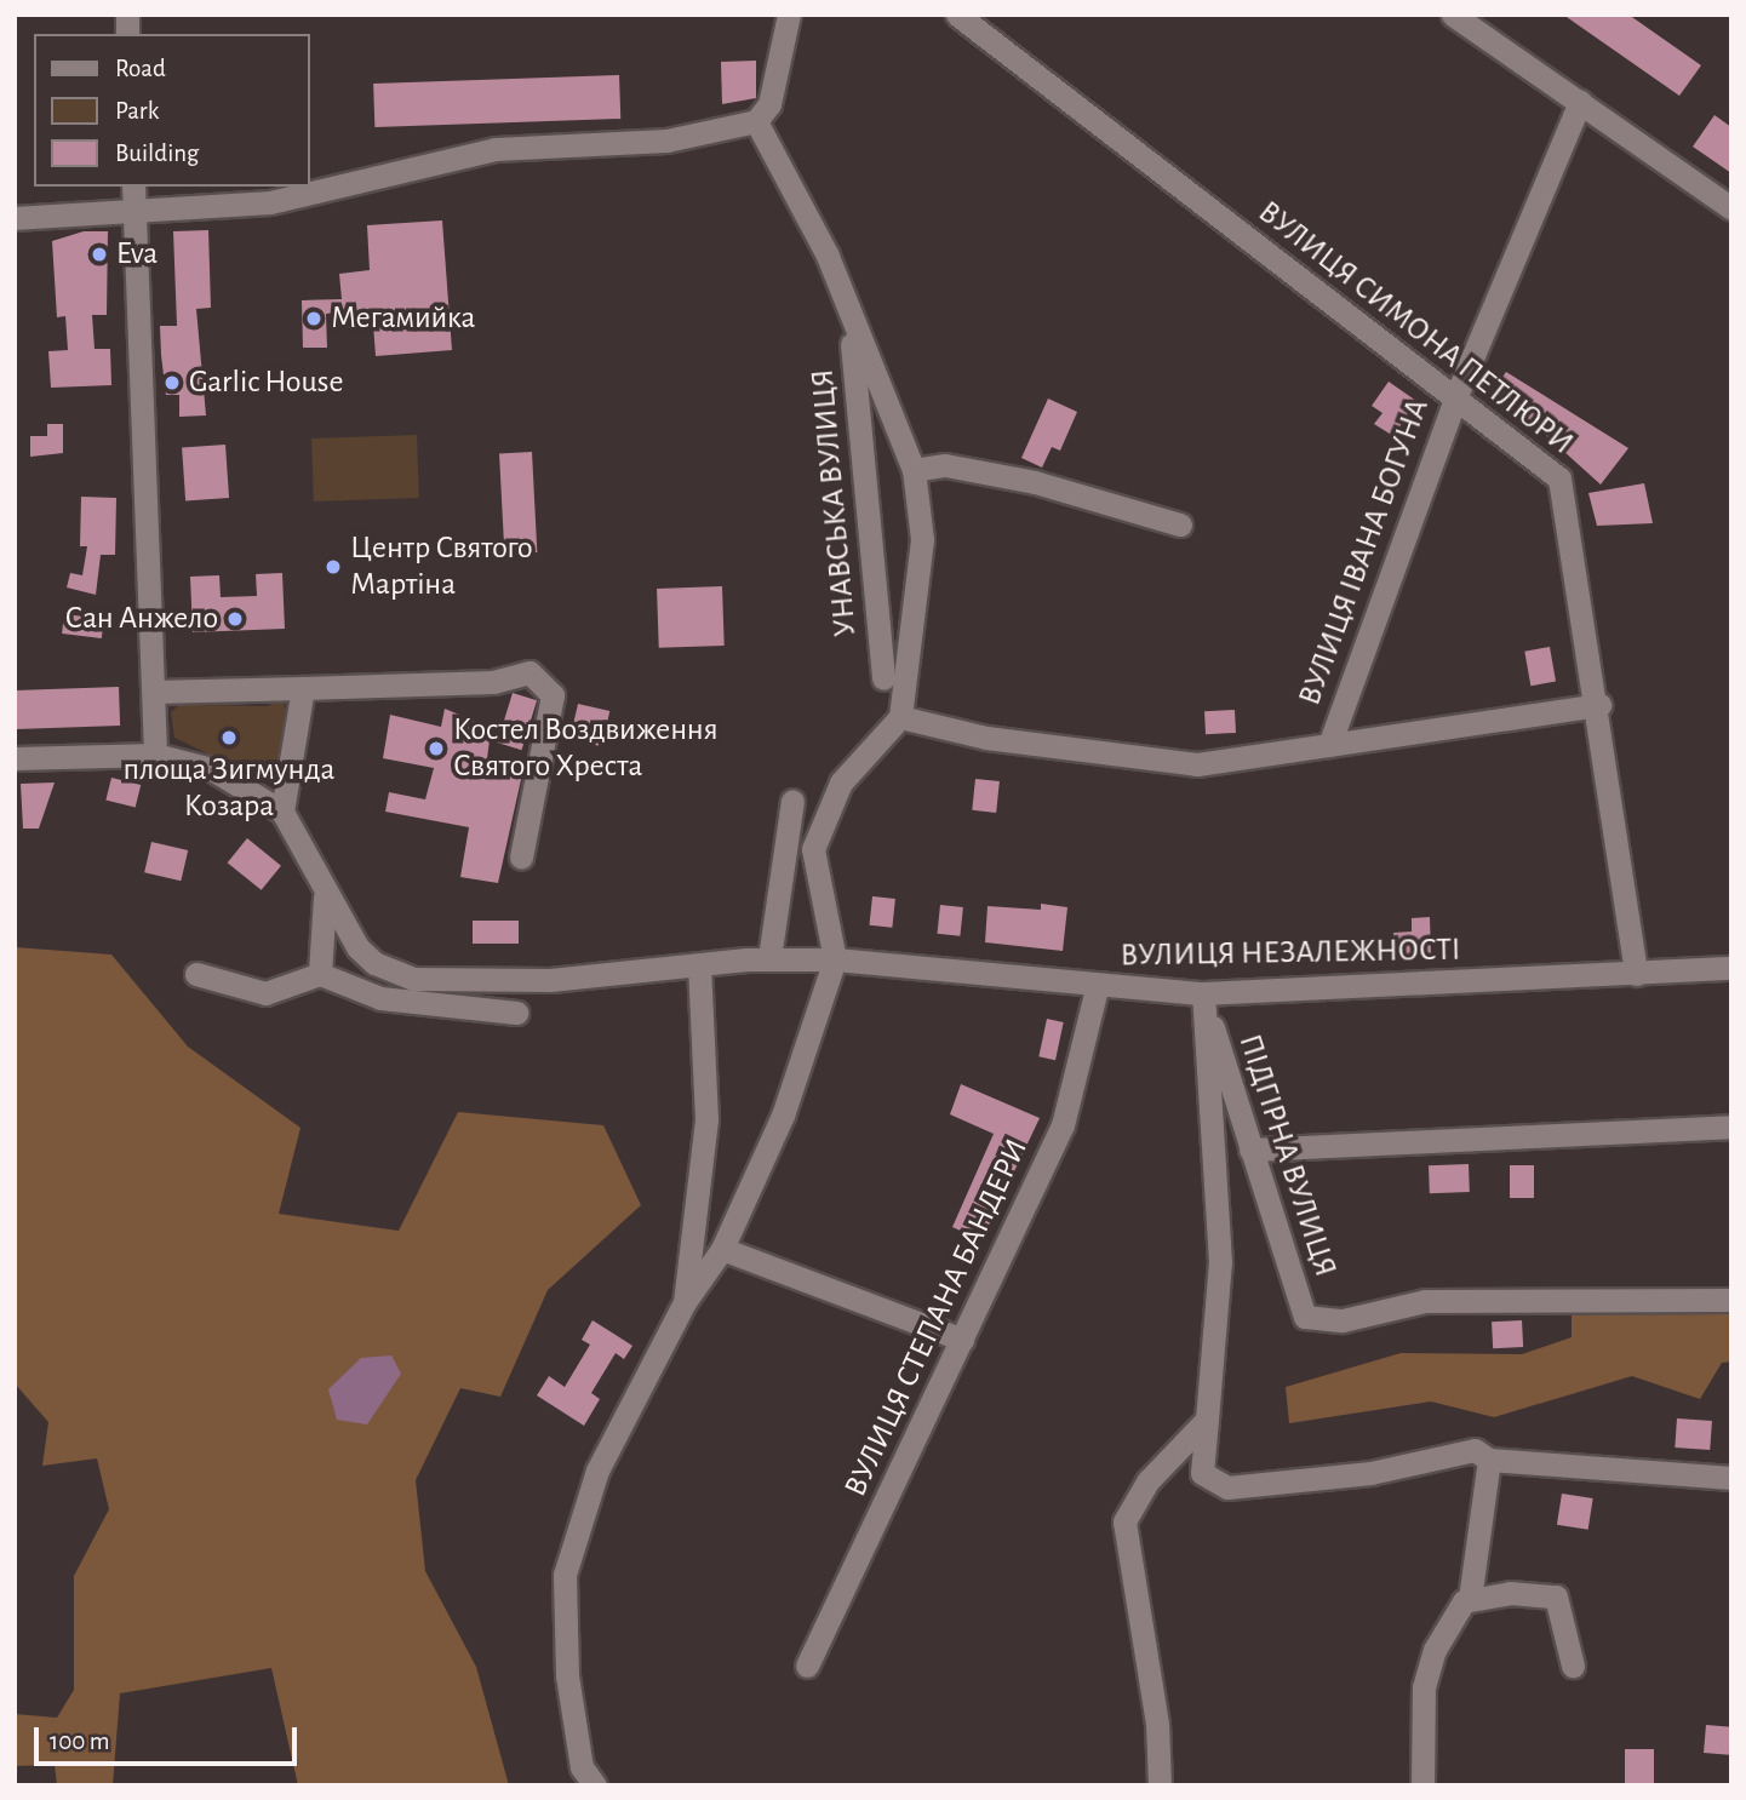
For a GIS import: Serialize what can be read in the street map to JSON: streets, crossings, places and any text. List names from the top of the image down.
{
  "streets": {
    "street": [
      "ВУЛИЦЯ СИМОНА ПЕТЛЮРИ",
      "УНАВСЬКА ВУЛИЦЯ",
      "ВУЛИЦЯ ІВАНА БОГУНА",
      "ВУЛИЦЯ НЕЗАЛЕЖНОСТІ",
      "ПІДГІРНА ВУЛИЦЯ",
      "ВУЛИЦЯ СТЕПАНА БАНДЕРИ"
    ]
  },
  "crossings": [
    ["ВУЛИЦЯ СИМОНА ПЕТЛЮРИ", "ВУЛИЦЯ ІВАНА БОГУНА"],
    ["ВУЛИЦЯ СИМОНА ПЕТЛЮРИ", "ВУЛИЦЯ НЕЗАЛЕЖНОСТІ"],
    ["ВУЛИЦЯ НЕЗАЛЕЖНОСТІ", "ПІДГІРНА ВУЛИЦЯ"],
    ["ВУЛИЦЯ НЕЗАЛЕЖНОСТІ", "ВУЛИЦЯ СТЕПАНА БАНДЕРИ"]
  ],
  "places": [
    "Eva",
    "Мегамийка",
    "Garlic House",
    "Центр Святого Мартіна",
    "Сан Анжело",
    "площа Зигмунда Козара",
    "Костел Воздвиження Святого Хреста"
  ],
  "legend": ["Road", "Park", "Building"],
  "scale_bar": "100 m"
}
